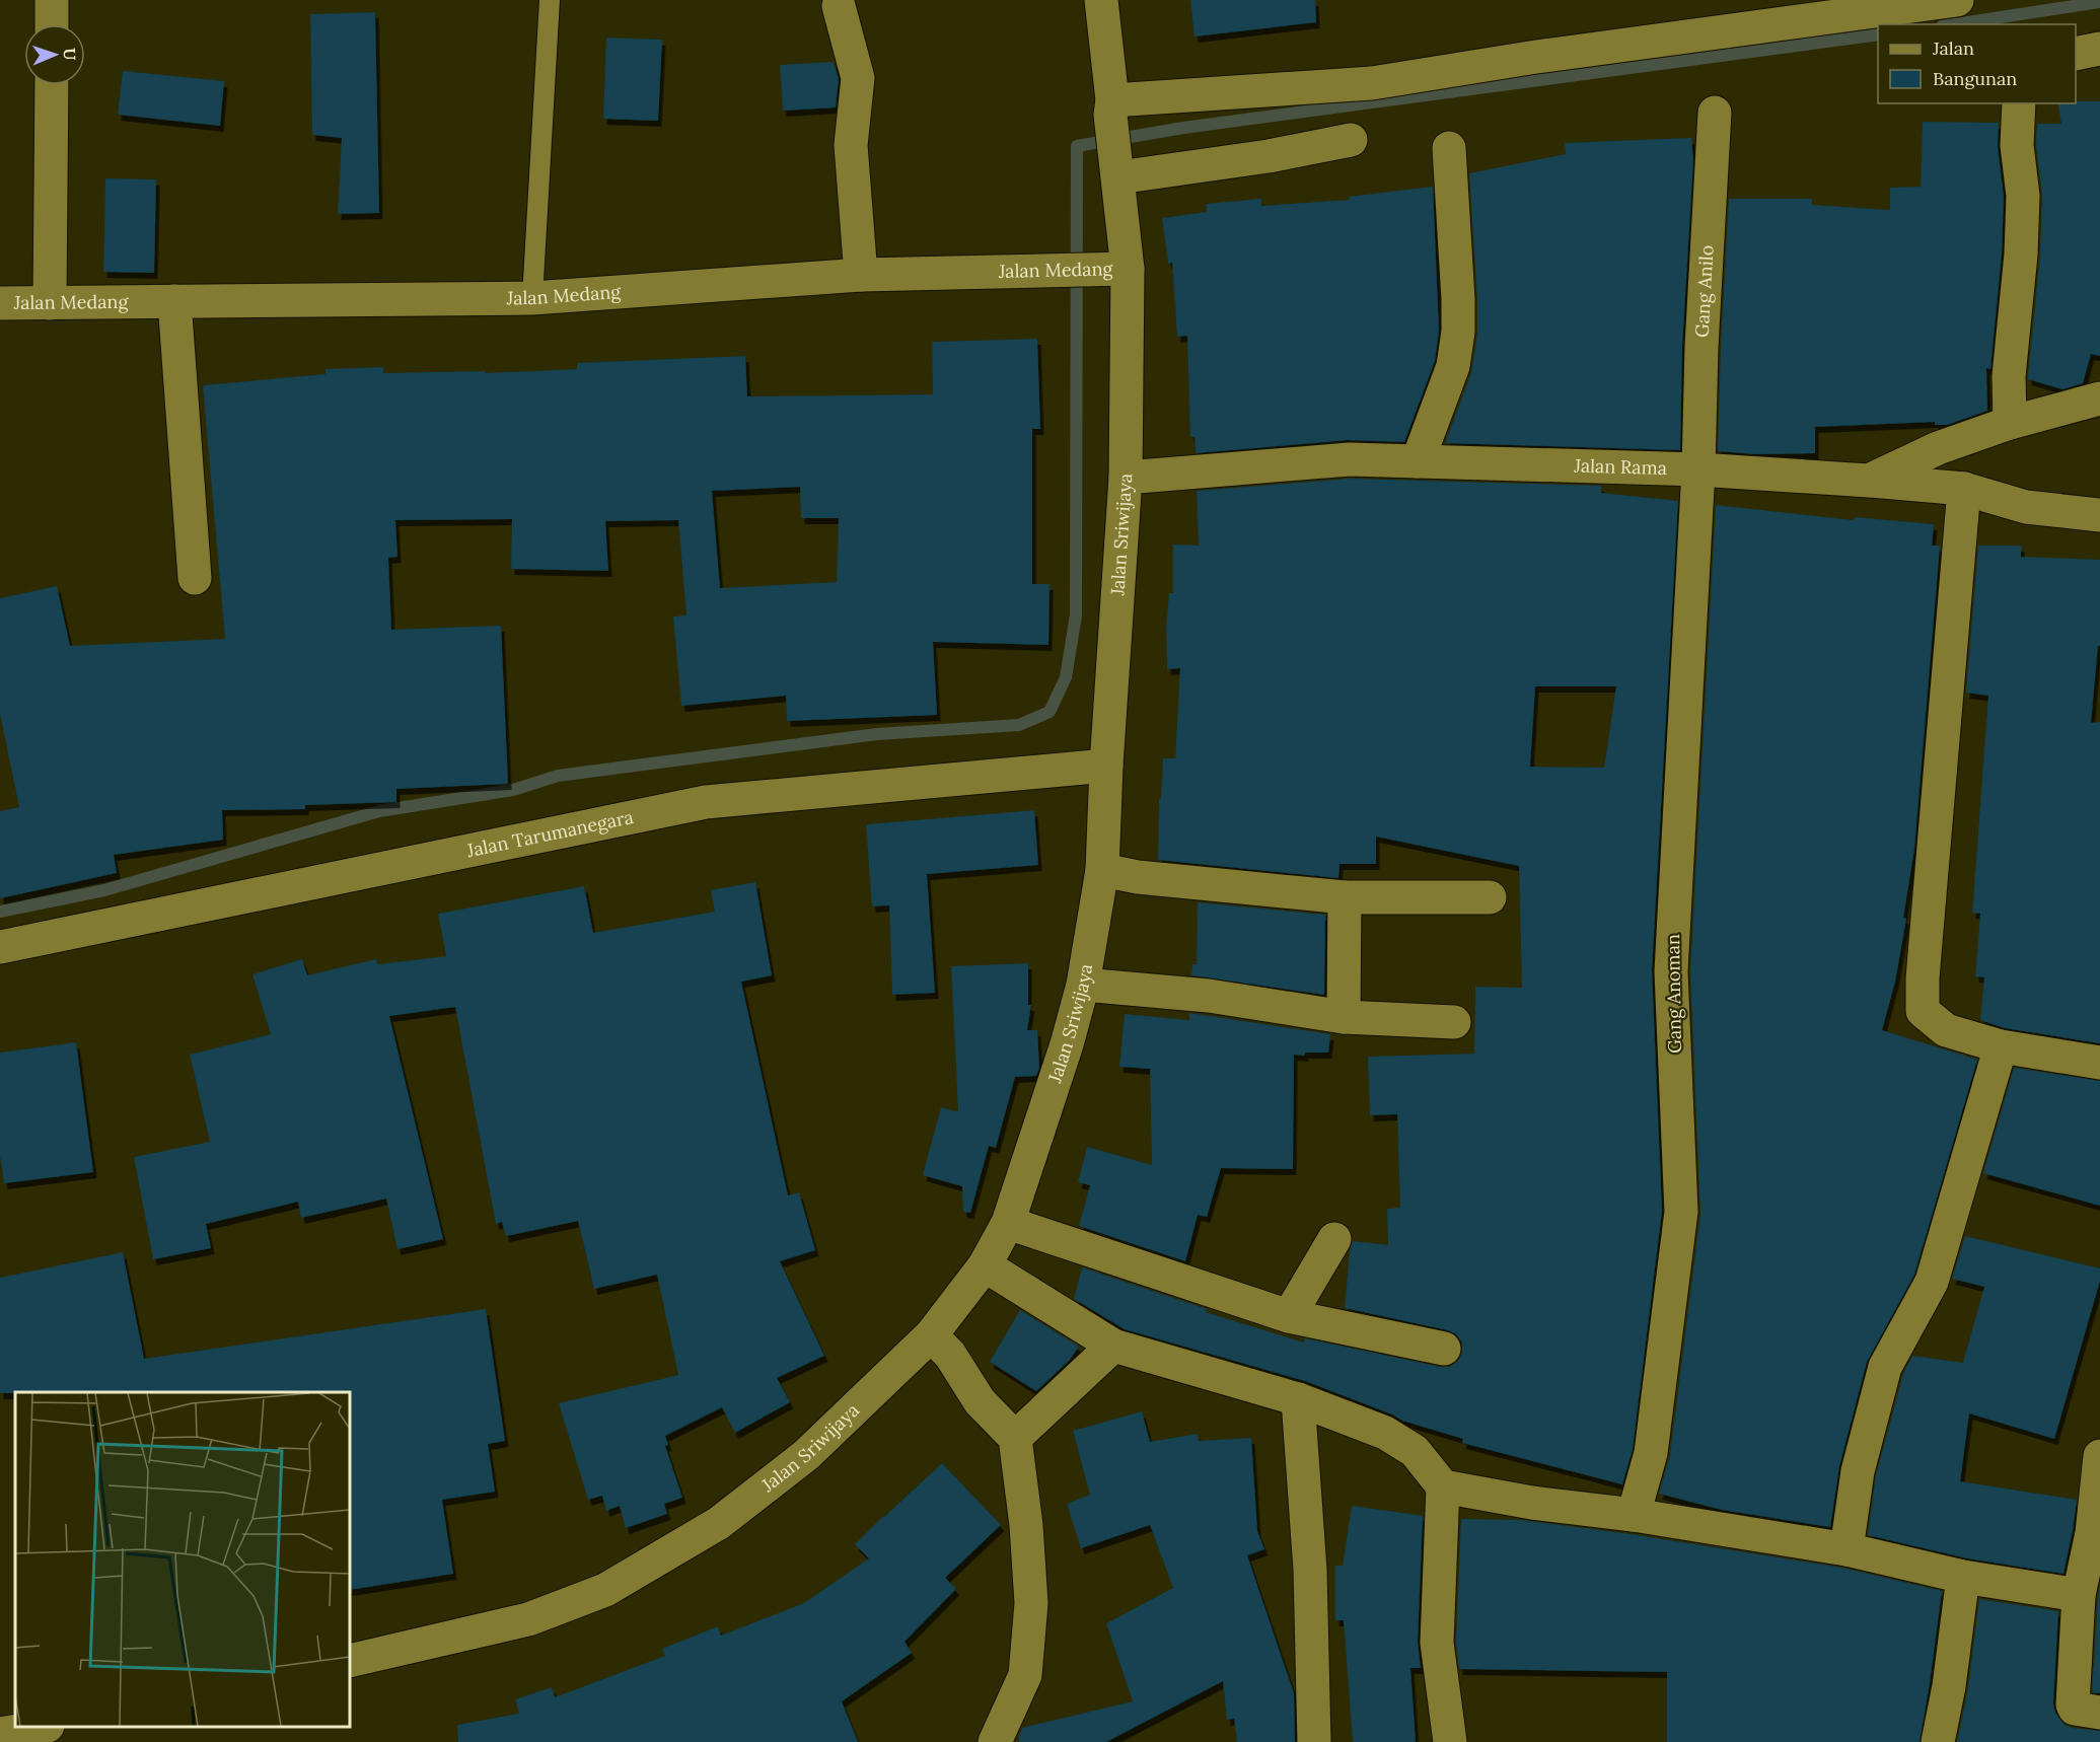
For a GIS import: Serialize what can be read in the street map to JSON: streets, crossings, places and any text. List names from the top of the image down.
{
  "streets": {
    "street": [
      "Jalan Medang",
      "Gang Anilo",
      "Jalan Rama",
      "Jalan Sriwijaya",
      "Jalan Tarumanegara",
      "Gang Anoman"
    ]
  },
  "crossings": [
    ["Jalan Medang", "Jalan Sriwijaya"],
    ["Gang Anilo", "Jalan Rama"],
    ["Gang Anilo", "Gang Anoman"],
    ["Jalan Rama", "Jalan Sriwijaya"],
    ["Jalan Rama", "Gang Anoman"],
    ["Jalan Sriwijaya", "Jalan Tarumanegara"]
  ],
  "legend": ["Jalan", "Bangunan"],
  "north": "right"
}
